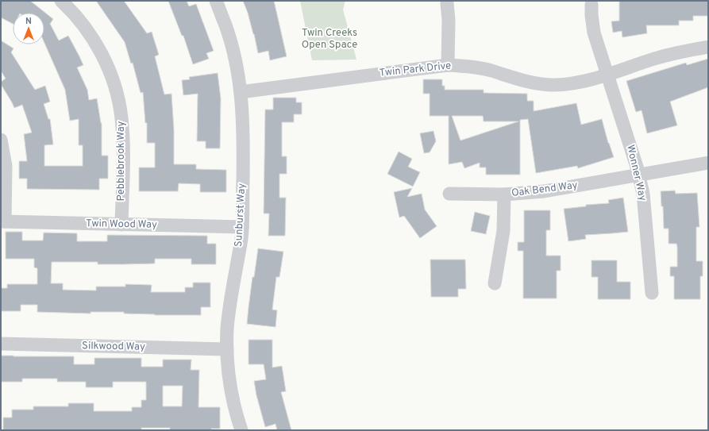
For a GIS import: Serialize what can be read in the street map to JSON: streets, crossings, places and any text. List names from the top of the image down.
{
  "streets": {
    "street": [
      "Twin Park Drive",
      "Pebblebrook Way",
      "Wonner Way",
      "Oak Bend Way",
      "Sunburst Way",
      "Twin Wood Way",
      "Silkwood Way"
    ]
  },
  "crossings": [
    ["Twin Park Drive", "Wonner Way"],
    ["Twin Park Drive", "Sunburst Way"],
    ["Pebblebrook Way", "Twin Wood Way"],
    ["Wonner Way", "Oak Bend Way"],
    ["Sunburst Way", "Twin Wood Way"],
    ["Sunburst Way", "Silkwood Way"]
  ],
  "parks": ["Twin Creeks Open Space"],
  "north": "top"
}
